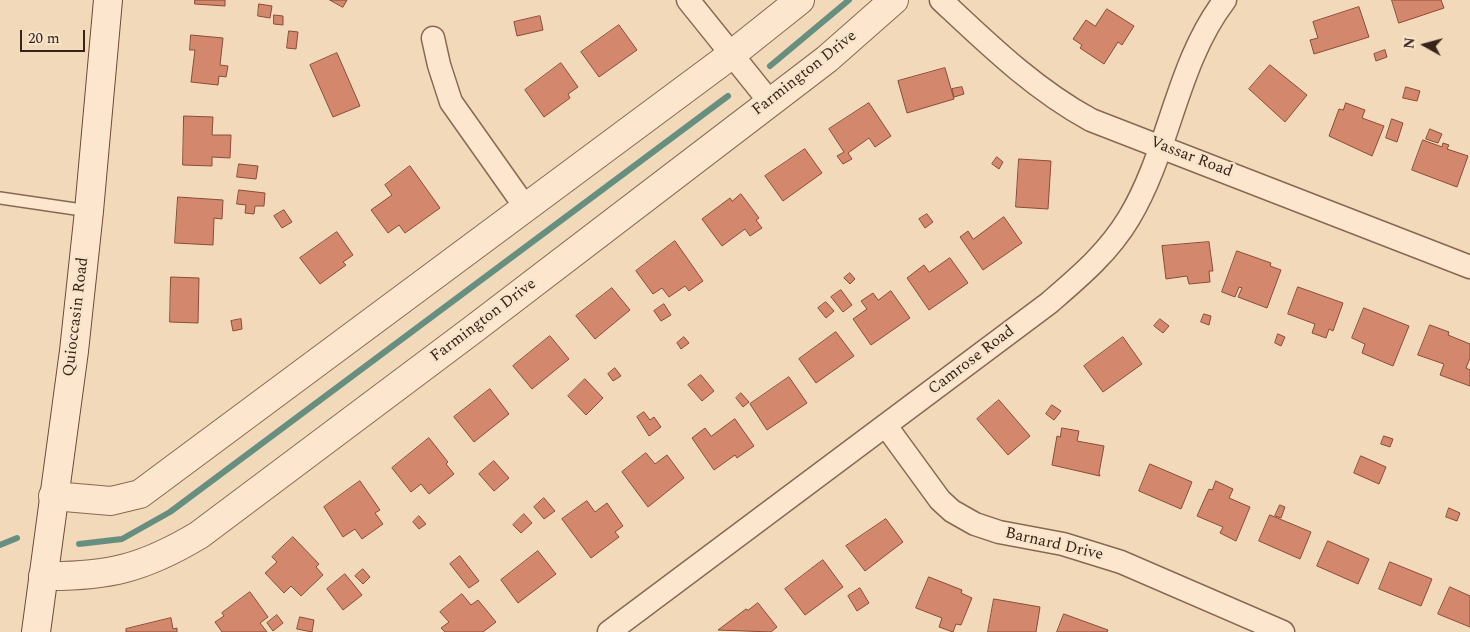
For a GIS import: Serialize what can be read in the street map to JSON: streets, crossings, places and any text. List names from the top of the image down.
{
  "streets": {
    "street": [
      "Farmington Drive",
      "Vassar Road",
      "Quioccasin Road",
      "Camrose Road",
      "Barnard Drive"
    ]
  },
  "crossings": [
    ["Farmington Drive", "Quioccasin Road"],
    ["Vassar Road", "Camrose Road"],
    ["Camrose Road", "Barnard Drive"]
  ],
  "scale_bar": "20 m",
  "north": "left"
}
